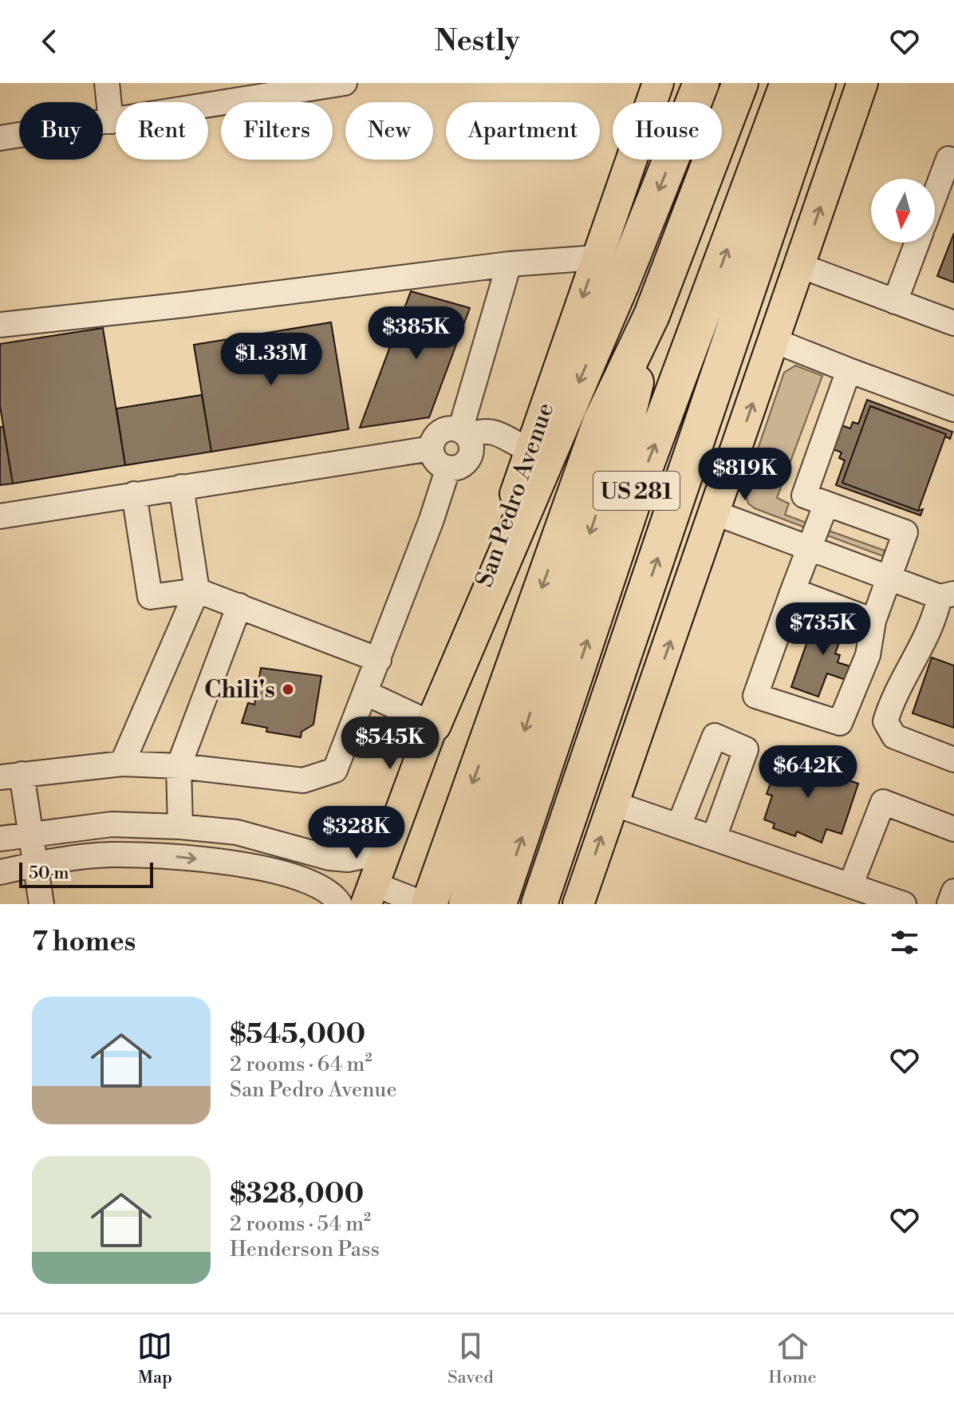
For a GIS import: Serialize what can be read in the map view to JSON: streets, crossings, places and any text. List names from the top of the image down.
{
  "streets": {
    "highway": ["US 281"],
    "main road": ["San Pedro Avenue"]
  },
  "crossings": [
    ["US 281", "San Pedro Avenue"]
  ],
  "places": ["Chili's"],
  "scale_bar": "50 m",
  "north": "bottom",
  "page": {
    "header": "Nestly",
    "chip": [
      "Buy",
      "Rent",
      "Filters",
      "New",
      "Apartment",
      "House"
    ],
    "price": [
      "$385K",
      "$1.33M",
      "$819K",
      "$735K",
      "$545K",
      "$642K",
      "$328K"
    ],
    "scale": "50 m",
    "heading": "7 homes",
    "list": [
      {
        "name": "$545,000",
        "note": "2 rooms · 64 m² · San Pedro Avenue"
      },
      {
        "name": "$328,000",
        "note": "2 rooms · 54 m² · Henderson Pass"
      }
    ],
    "tabs": ["Map", "Saved", "Home"]
  }
}
